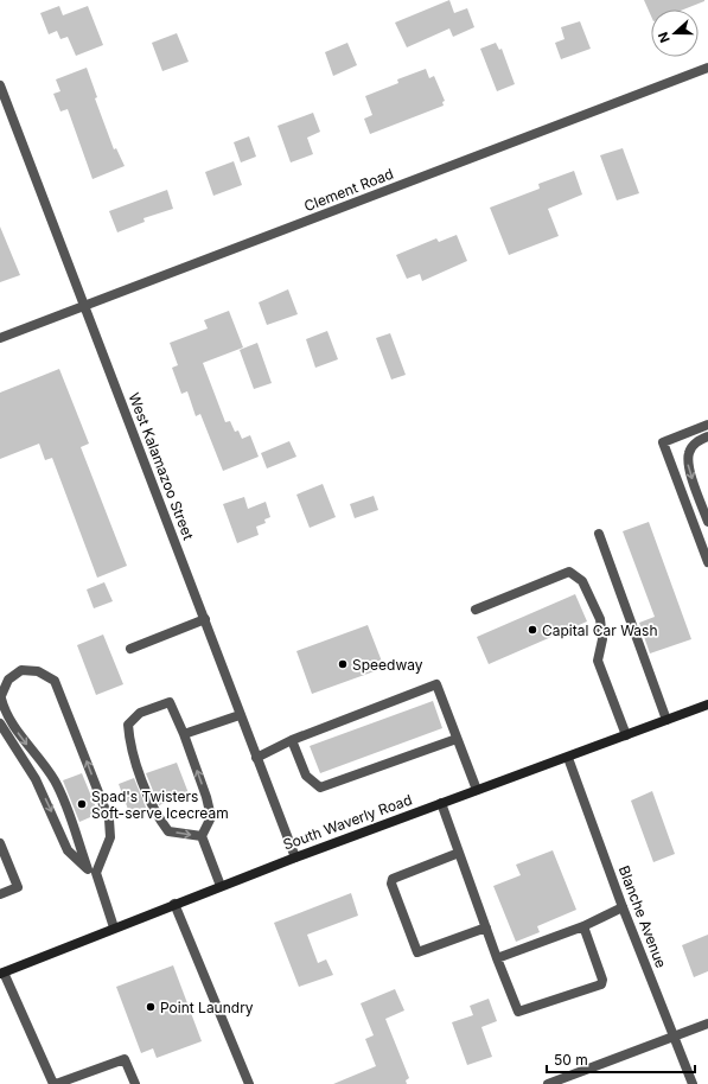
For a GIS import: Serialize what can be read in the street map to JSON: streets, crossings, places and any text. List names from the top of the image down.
{
  "streets": {
    "main road": ["South Waverly Road"],
    "street": ["Clement Road", "West Kalamazoo Street", "Blanche Avenue"]
  },
  "crossings": [
    ["Clement Road", "West Kalamazoo Street"],
    ["West Kalamazoo Street", "South Waverly Road"],
    ["South Waverly Road", "Blanche Avenue"]
  ],
  "places": [
    "Capital Car Wash",
    "Speedway",
    "Spad's Twisters Soft-serve Icecream",
    "Point Laundry"
  ],
  "scale_bar": "50 m",
  "north": "left"
}
